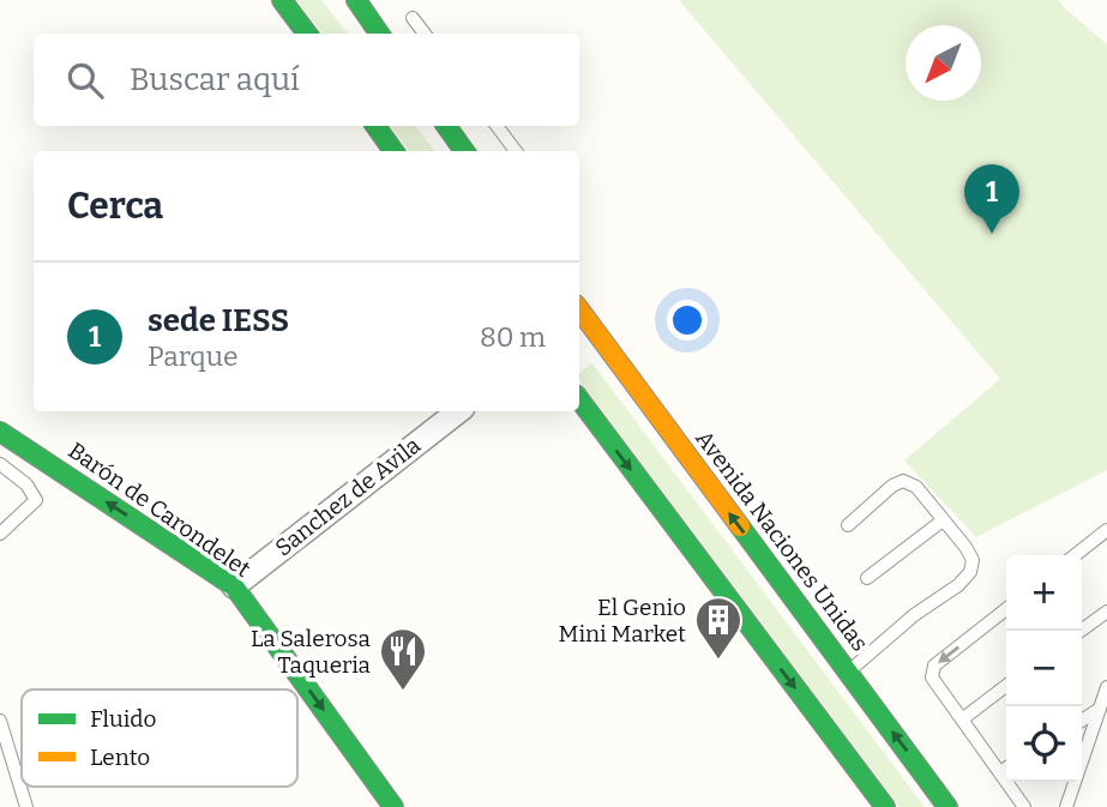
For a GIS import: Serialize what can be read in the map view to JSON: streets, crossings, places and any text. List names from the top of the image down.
{
  "streets": {
    "main road": ["Barón de Carondelet", "Avenida Naciones Unidas"],
    "street": ["Sanchez de Avila"]
  },
  "crossings": [
    ["Sanchez de Avila", "Barón de Carondelet"]
  ],
  "places": {
    "building": ["El Genio Mini Market"],
    "restaurant": ["La Salerosa Taqueria"]
  },
  "legend": ["Fluido", "Lento"],
  "north": "bottom left",
  "page": {
    "search": "Buscar aquí",
    "heading": "Cerca",
    "pins": "1",
    "list": [
      {
        "mark": "1",
        "name": "sede IESS",
        "note": "Parque",
        "value": "80 m"
      }
    ],
    "map_buttons": ["+", "−"]
  }
}
